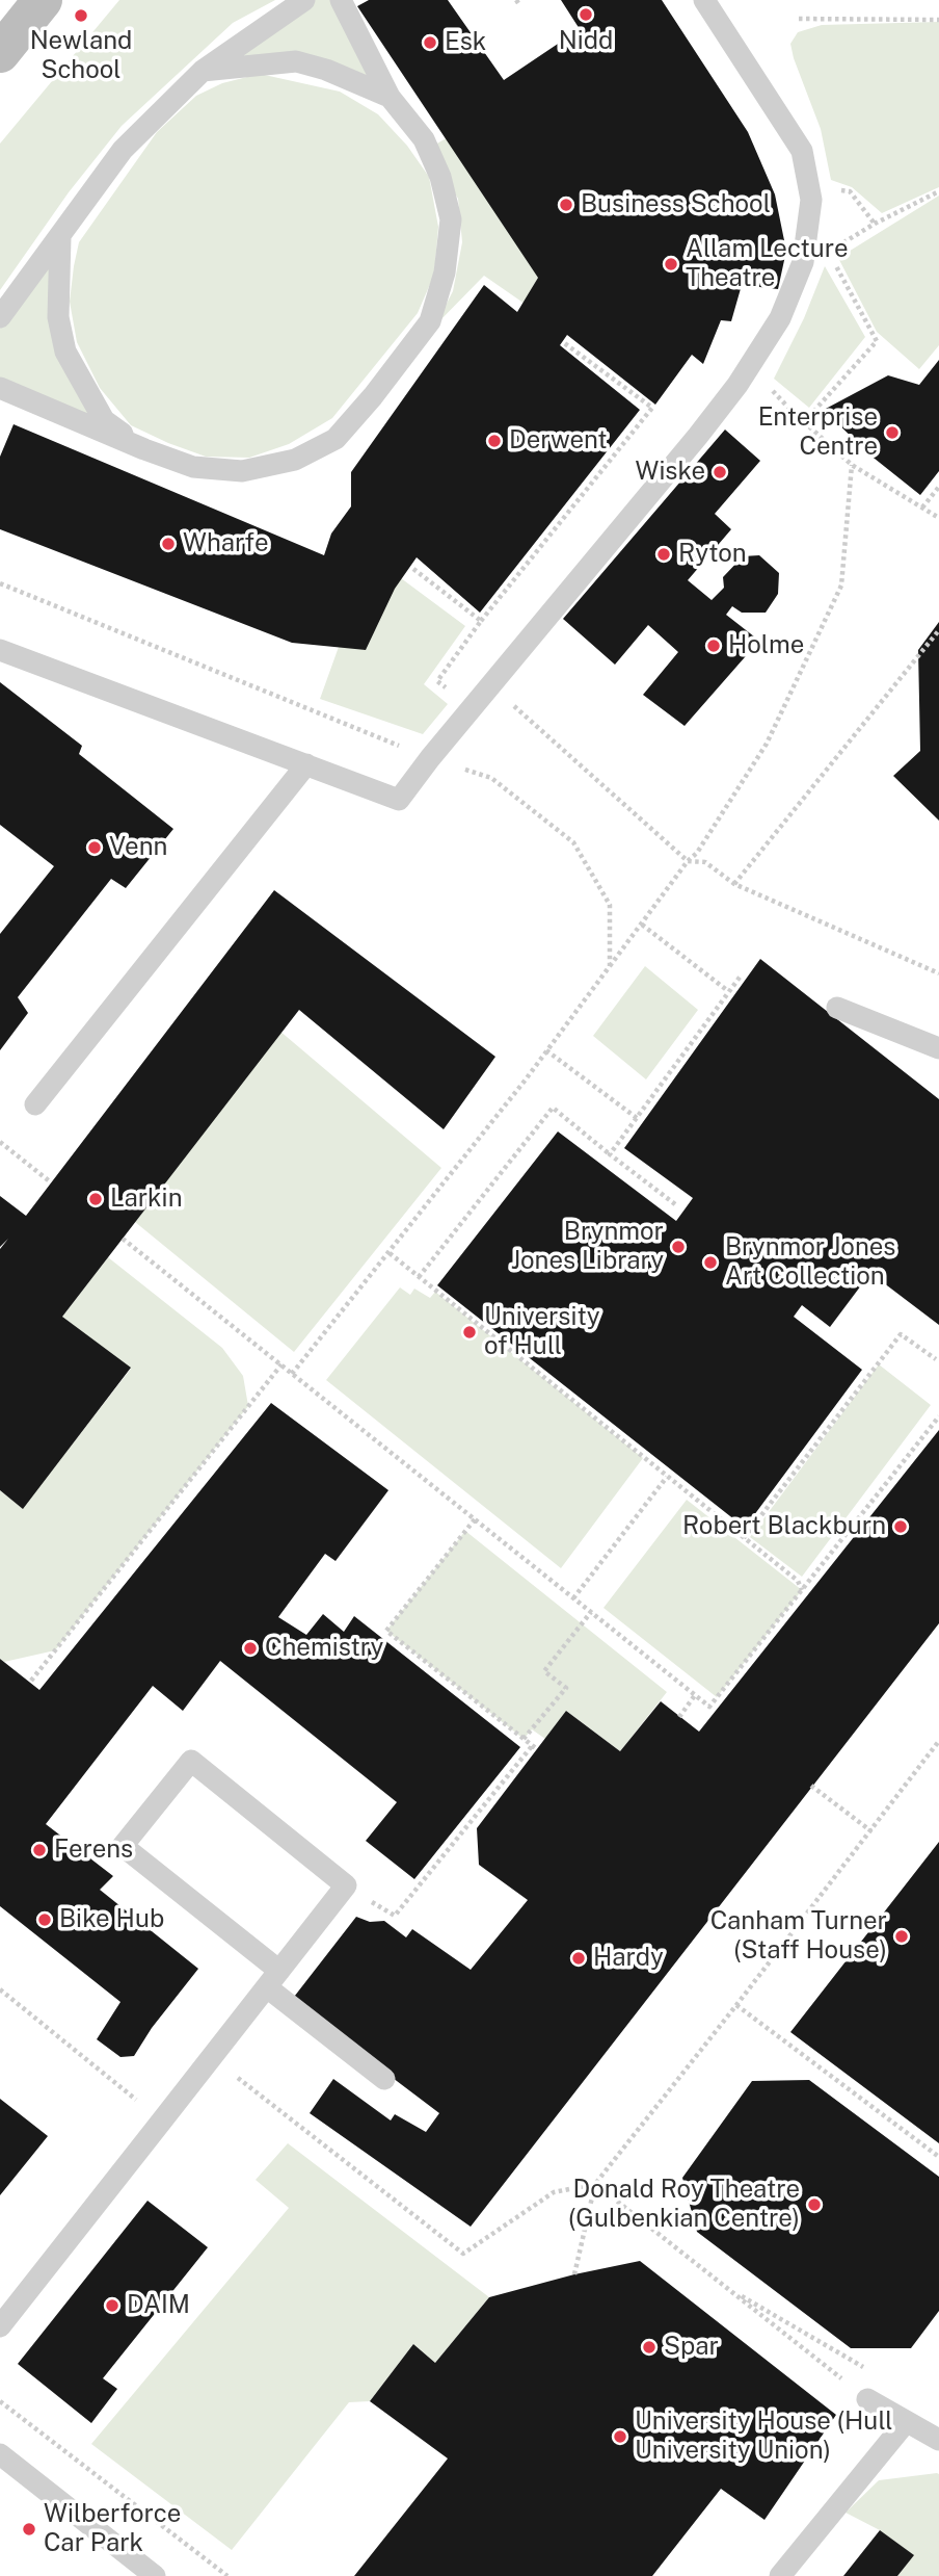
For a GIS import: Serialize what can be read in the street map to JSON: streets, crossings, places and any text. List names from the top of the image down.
{
  "places": [
    "Nidd",
    "Newland School",
    "Esk",
    "Business School",
    "Allam Lecture Theatre",
    "Enterprise Centre",
    "Derwent",
    "Wiske",
    "Wharfe",
    "Ryton",
    "Holme",
    "Venn",
    "Larkin",
    "Brynmor Jones Library",
    "Brynmor Jones Art Collection",
    "University of Hull",
    "Robert Blackburn",
    "Chemistry",
    "Ferens",
    "Bike Hub",
    "Canham Turner (Staff House)",
    "Hardy",
    "Donald Roy Theatre (Gulbenkian Centre)",
    "DAIM",
    "Spar",
    "University House (Hull University Union)",
    "Wilberforce Car Park"
  ]
}
